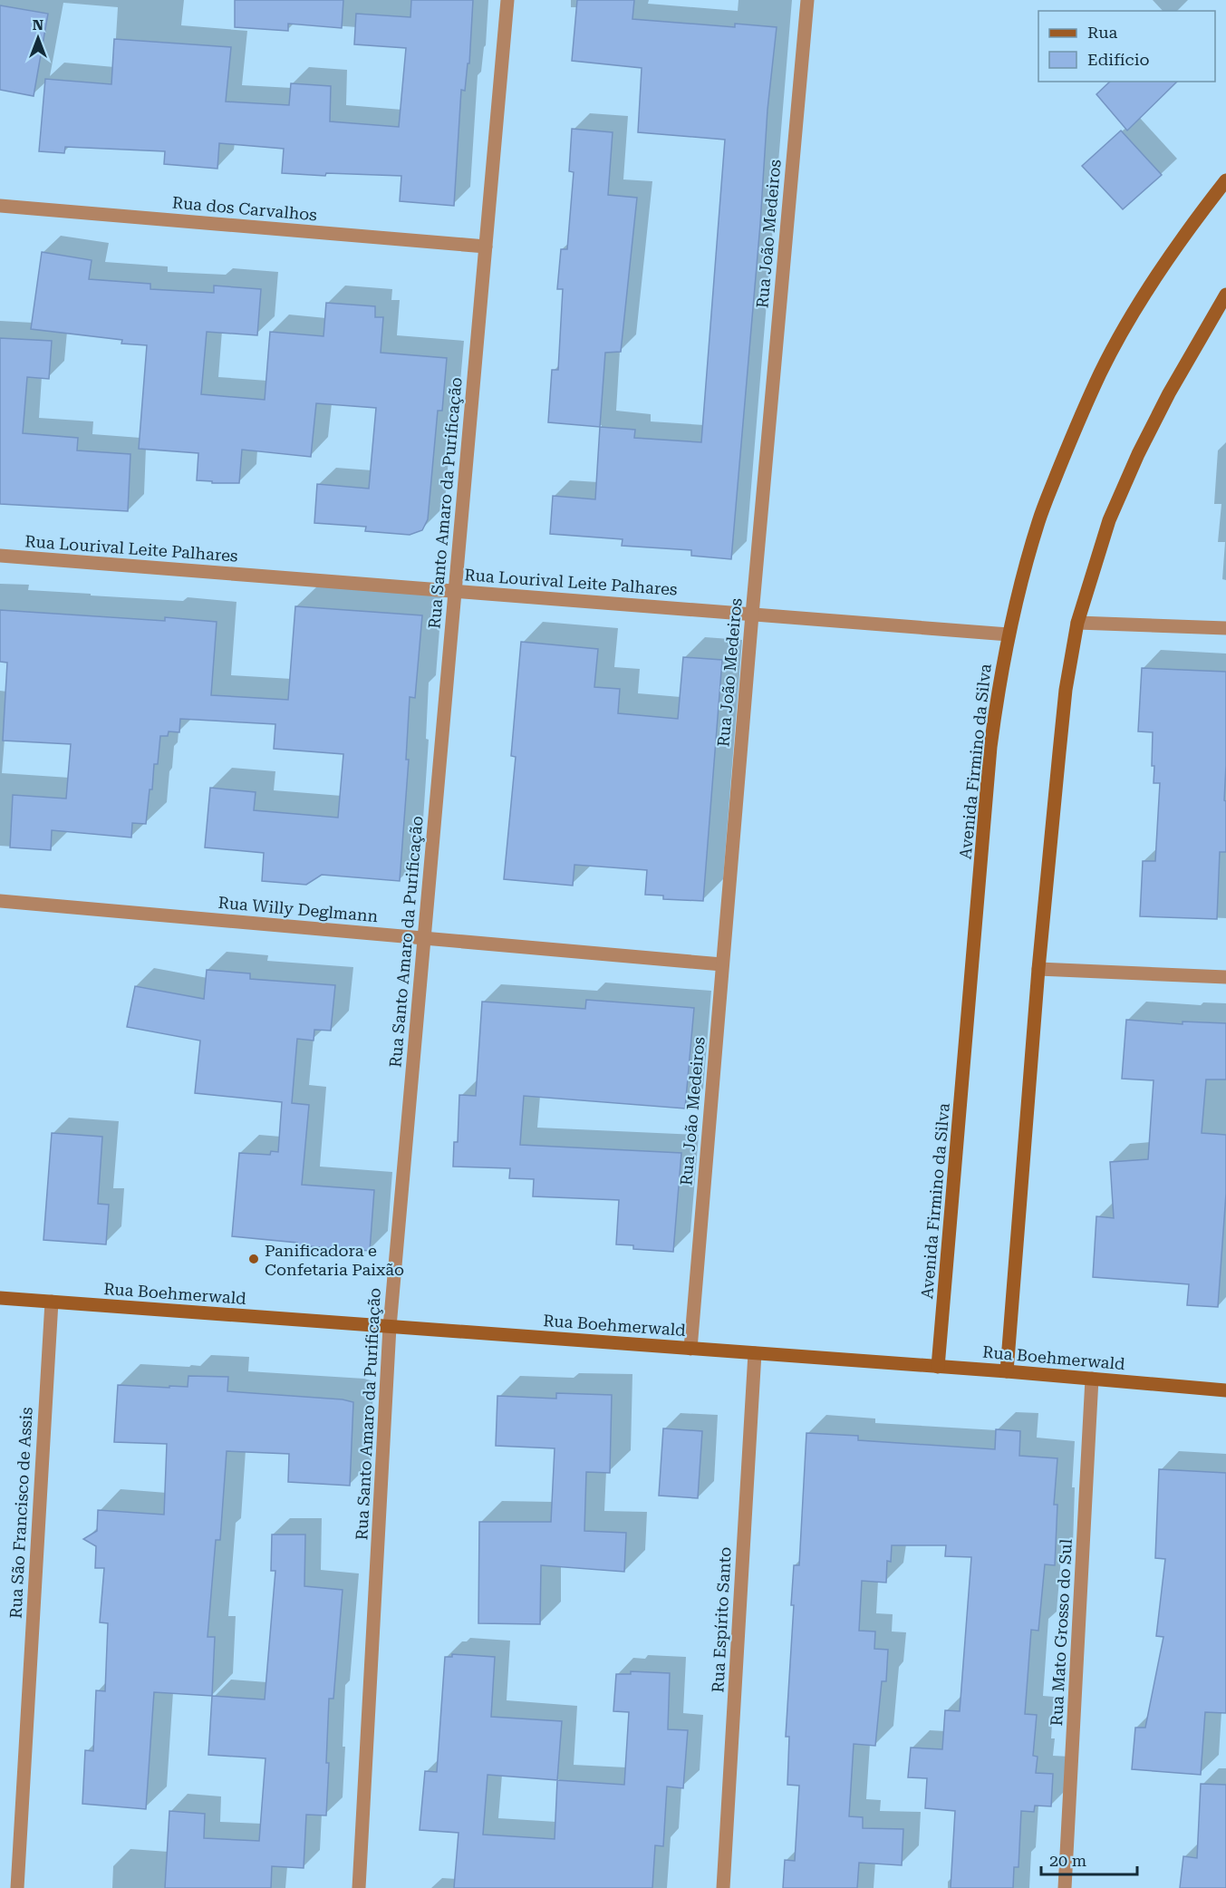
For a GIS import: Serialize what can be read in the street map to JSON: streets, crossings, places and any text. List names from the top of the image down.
{
  "streets": {
    "street": [
      "Rua dos Carvalhos",
      "Rua João Medeiros",
      "Rua Santo Amaro da Purificação",
      "Rua Lourival Leite Palhares",
      "Avenida Firmino da Silva",
      "Rua Willy Deglmann",
      "Rua Boehmerwald",
      "Rua São Francisco de Assis",
      "Rua Espírito Santo",
      "Rua Mato Grosso do Sul"
    ]
  },
  "crossings": [
    ["Rua dos Carvalhos", "Rua Santo Amaro da Purificação"],
    ["Rua João Medeiros", "Rua Lourival Leite Palhares"],
    ["Rua João Medeiros", "Rua Willy Deglmann"],
    ["Rua João Medeiros", "Rua Boehmerwald"],
    ["Rua Santo Amaro da Purificação", "Rua Lourival Leite Palhares"],
    ["Rua Santo Amaro da Purificação", "Rua Willy Deglmann"],
    ["Rua Santo Amaro da Purificação", "Rua Boehmerwald"],
    ["Rua Lourival Leite Palhares", "Avenida Firmino da Silva"],
    ["Avenida Firmino da Silva", "Rua Boehmerwald"],
    ["Rua Boehmerwald", "Rua São Francisco de Assis"],
    ["Rua Boehmerwald", "Rua Espírito Santo"],
    ["Rua Boehmerwald", "Rua Mato Grosso do Sul"]
  ],
  "places": ["Panificadora e Confetaria Paixão"],
  "legend": ["Rua", "Edifício"],
  "scale_bar": "20 m",
  "north": "top"
}
